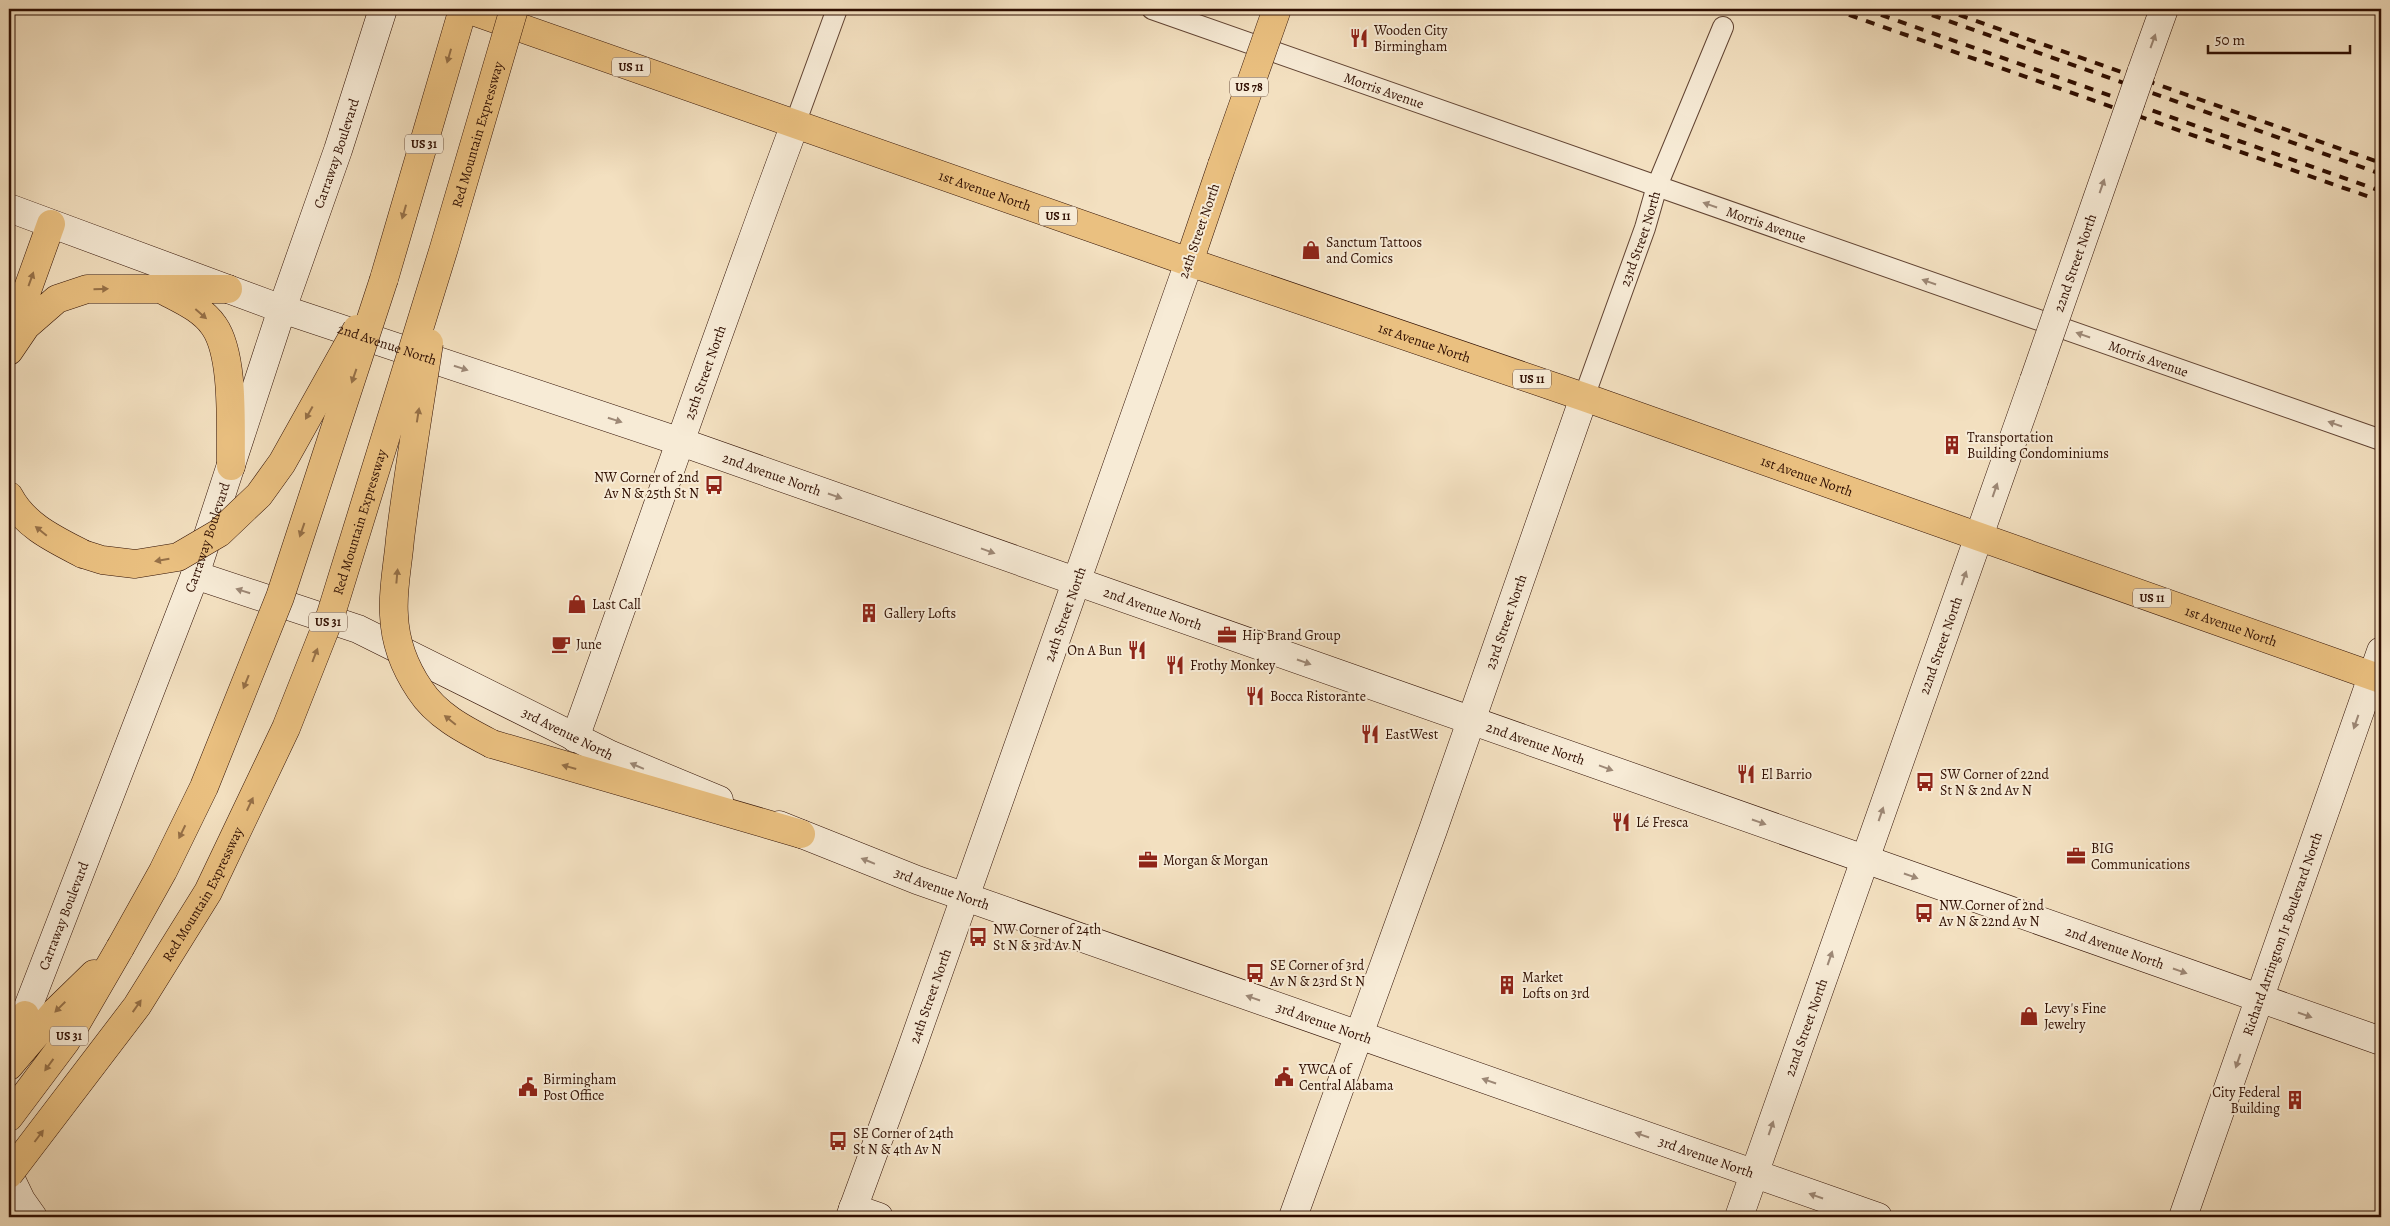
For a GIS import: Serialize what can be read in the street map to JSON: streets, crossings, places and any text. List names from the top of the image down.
{
  "streets": {
    "main road": [
      "US 11",
      "US 78",
      "Red Mountain Expressway",
      "US 31",
      "Carraway Boulevard",
      "1st Avenue North",
      "24th Street North",
      "23rd Street North",
      "22nd Street North",
      "2nd Avenue North",
      "25th Street North",
      "3rd Avenue North",
      "Richard Arrington Jr Boulevard North"
    ],
    "street": ["Morris Avenue"]
  },
  "crossings": [
    ["Morris Avenue", "23rd Street North"],
    ["Carraway Boulevard", "2nd Avenue North"],
    ["Carraway Boulevard", "3rd Avenue North"],
    ["1st Avenue North", "24th Street North"],
    ["1st Avenue North", "23rd Street North"],
    ["1st Avenue North", "22nd Street North"],
    ["1st Avenue North", "25th Street North"],
    ["1st Avenue North", "Richard Arrington Jr Boulevard North"],
    ["24th Street North", "2nd Avenue North"],
    ["24th Street North", "3rd Avenue North"],
    ["23rd Street North", "2nd Avenue North"],
    ["23rd Street North", "3rd Avenue North"],
    ["22nd Street North", "2nd Avenue North"],
    ["22nd Street North", "3rd Avenue North"],
    ["2nd Avenue North", "25th Street North"],
    ["2nd Avenue North", "Richard Arrington Jr Boulevard North"],
    ["25th Street North", "3rd Avenue North"]
  ],
  "one_way": [
    "Morris Avenue",
    "22nd Street North",
    "2nd Avenue North",
    "3rd Avenue North",
    "Richard Arrington Jr Boulevard North"
  ],
  "places": {
    "restaurant": [
      "Wooden City Birmingham",
      "On A Bun",
      "Frothy Monkey",
      "Bocca Ristorante",
      "EastWest",
      "El Barrio",
      "Lé Fresca"
    ],
    "shop": ["Sanctum Tattoos and Comics", "Last Call", "Levy's Fine Jewelry"],
    "building": [
      "Transportation Building Condominiums",
      "Gallery Lofts",
      "Market Lofts on 3rd",
      "City Federal Building"
    ],
    "bus stop": [
      "NW Corner of 2nd Av N & 25th St N",
      "SW Corner of 22nd St N & 2nd Av N",
      "NW Corner of 2nd Av N & 22nd Av N",
      "NW Corner of 24th St N & 3rd Av N",
      "SE Corner of 3rd Av N & 23rd St N",
      "SE Corner of 24th St N & 4th Av N"
    ],
    "office": ["Hip Brand Group", "BIG Communications", "Morgan & Morgan"],
    "cafe": ["June"],
    "public building": ["YWCA of Central Alabama", "Birmingham Post Office"]
  },
  "scale_bar": "50 m"
}
